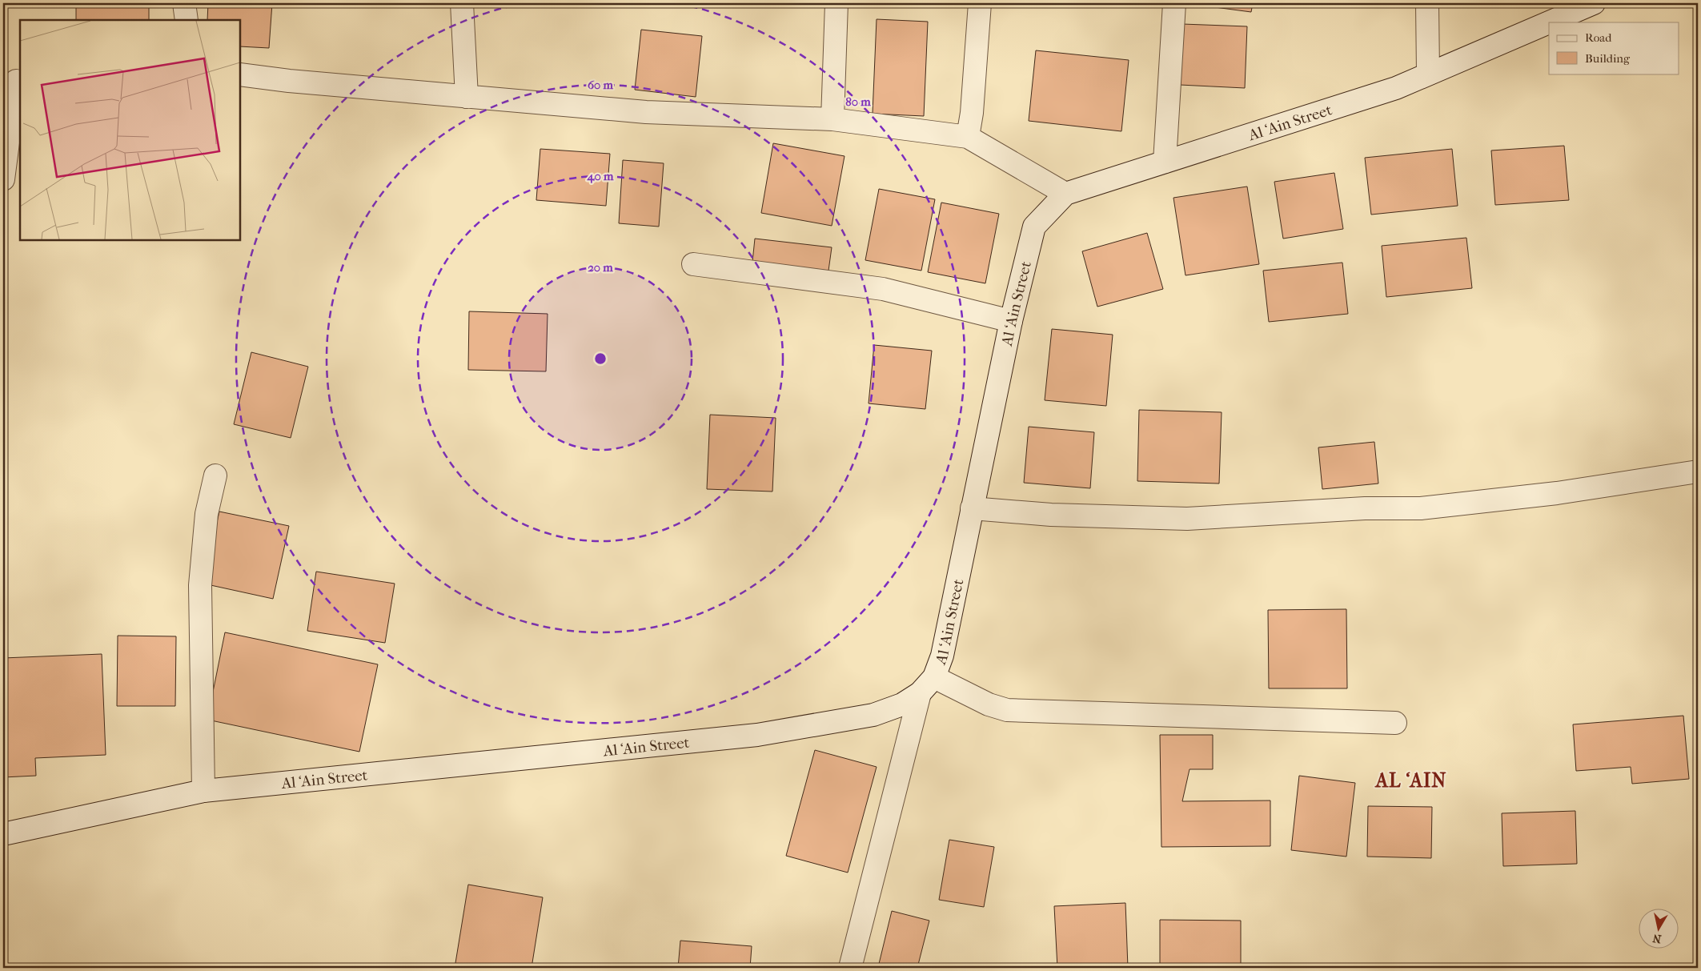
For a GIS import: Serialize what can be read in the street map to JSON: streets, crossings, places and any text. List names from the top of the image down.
{
  "streets": {
    "street": ["Al ‘Ain Street"]
  },
  "districts": ["AL ‘AIN"],
  "legend": ["Road", "Building"],
  "north": "bottom",
  "rings": [
    "60 m",
    "80 m",
    "40 m",
    "20 m"
  ]
}
